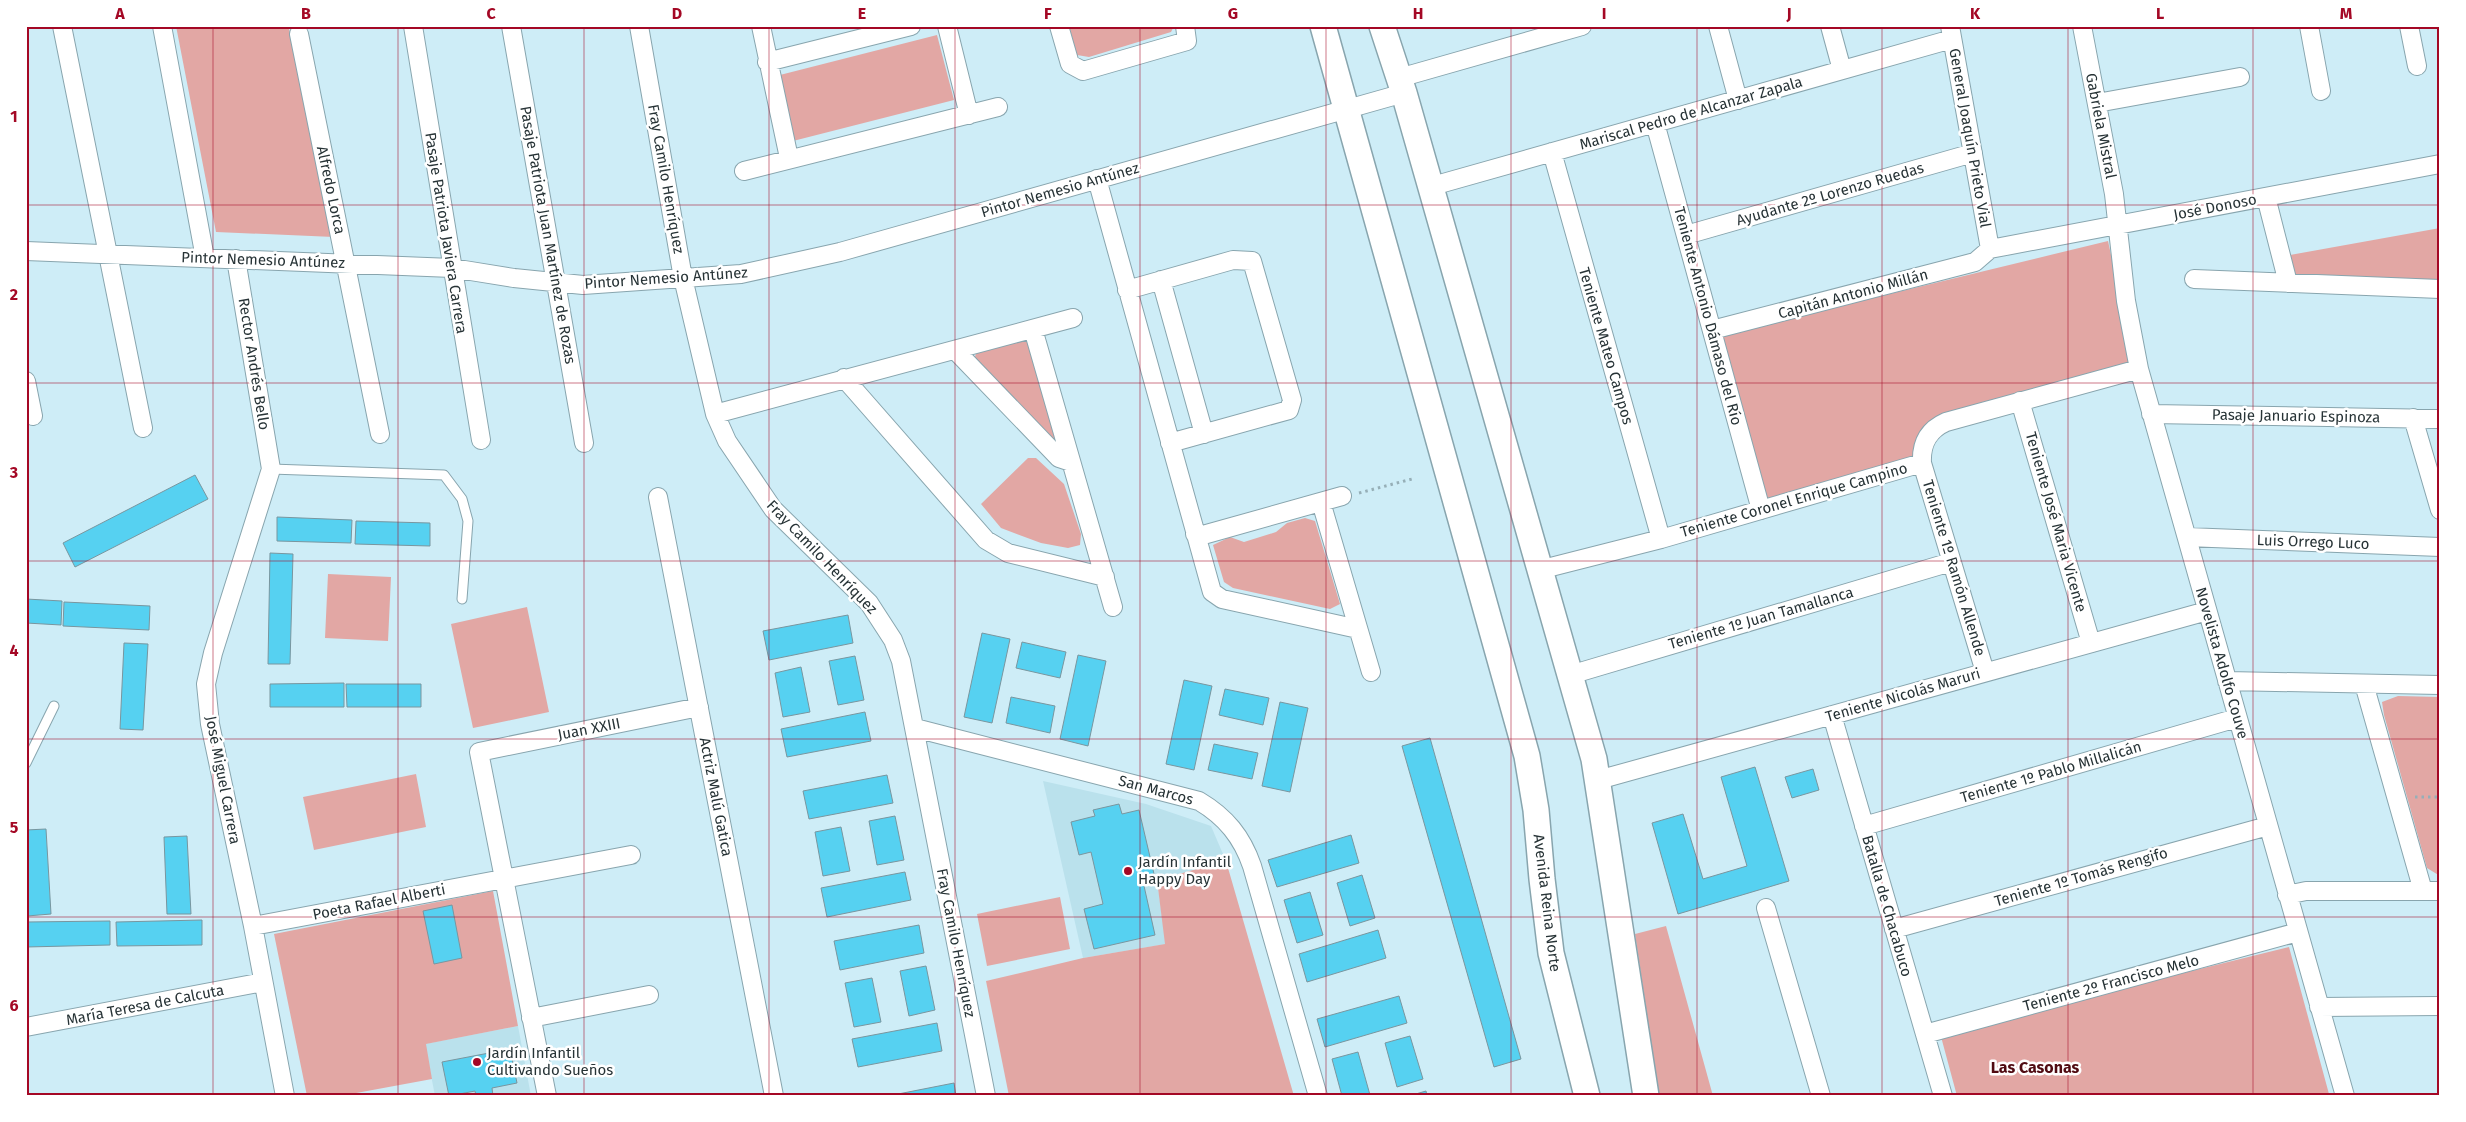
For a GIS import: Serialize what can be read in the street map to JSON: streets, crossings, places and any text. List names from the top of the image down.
{
  "streets": {
    "street": [
      "Mariscal Pedro de Alcanzar Zapala",
      "Gabriela Mistral",
      "General Joaquín Prieto Vial",
      "Fray Camilo Henríquez",
      "Alfredo Lorca",
      "Pintor Nemesio Antúnez",
      "Ayudante 2º Lorenzo Ruedas",
      "José Donoso",
      "Pasaje Patriota Javiera Carrera",
      "Pasaje Patriota Juan Martínez de Rozas",
      "Capitán Antonio Millán",
      "Teniente Antonio Dámaso del Río",
      "Teniente Mateo Campos",
      "Rector Andrés Bello",
      "Pasaje Januario Espinoza",
      "Teniente Coronel Enrique Campino",
      "Teniente José Maria Vicente",
      "Luis Orrego Luco",
      "Teniente 1º Ramón Allende",
      "Teniente 1º Juan Tamallanca",
      "Novelista Adolfo Couve",
      "Teniente Nicolás Maruri",
      "Juan XXIII",
      "Teniente 1º Pablo Millalicán",
      "José Miguel Carrera",
      "San Marcos",
      "Actriz Malú Gatica",
      "Teniente 1º Tomás Rengifo",
      "Poeta Rafael Alberti",
      "Avenida Reina Norte",
      "Batalla de Chacabuco",
      "Teniente 2º Francisco Melo",
      "María Teresa de Calcuta"
    ]
  },
  "crossings": [
    ["Mariscal Pedro de Alcanzar Zapala", "General Joaquín Prieto Vial"],
    ["Mariscal Pedro de Alcanzar Zapala", "Teniente Antonio Dámaso del Río"],
    ["Mariscal Pedro de Alcanzar Zapala", "Teniente Mateo Campos"],
    ["Gabriela Mistral", "José Donoso"],
    ["Gabriela Mistral", "Novelista Adolfo Couve"],
    ["General Joaquín Prieto Vial", "Ayudante 2º Lorenzo Ruedas"],
    ["General Joaquín Prieto Vial", "José Donoso"],
    ["General Joaquín Prieto Vial", "Capitán Antonio Millán"],
    ["Fray Camilo Henríquez", "Pintor Nemesio Antúnez"],
    ["Fray Camilo Henríquez", "San Marcos"],
    ["Alfredo Lorca", "Pintor Nemesio Antúnez"],
    ["Pintor Nemesio Antúnez", "Pasaje Patriota Javiera Carrera"],
    ["Pintor Nemesio Antúnez", "Pasaje Patriota Juan Martínez de Rozas"],
    ["Pintor Nemesio Antúnez", "Rector Andrés Bello"],
    ["Pintor Nemesio Antúnez", "Avenida Reina Norte"],
    ["Ayudante 2º Lorenzo Ruedas", "Teniente Antonio Dámaso del Río"],
    ["José Donoso", "Capitán Antonio Millán"],
    ["José Donoso", "Novelista Adolfo Couve"],
    ["Capitán Antonio Millán", "Teniente Antonio Dámaso del Río"],
    ["Teniente Antonio Dámaso del Río", "Teniente Coronel Enrique Campino"],
    ["Teniente Mateo Campos", "Teniente Coronel Enrique Campino"],
    ["Rector Andrés Bello", "José Miguel Carrera"],
    ["Pasaje Januario Espinoza", "Novelista Adolfo Couve"],
    ["Teniente Coronel Enrique Campino", "Teniente José Maria Vicente"],
    ["Teniente Coronel Enrique Campino", "Teniente 1º Ramón Allende"],
    ["Teniente Coronel Enrique Campino", "Novelista Adolfo Couve"],
    ["Teniente José Maria Vicente", "Teniente Nicolás Maruri"],
    ["Luis Orrego Luco", "Novelista Adolfo Couve"],
    ["Teniente 1º Ramón Allende", "Teniente 1º Juan Tamallanca"],
    ["Teniente 1º Ramón Allende", "Teniente Nicolás Maruri"],
    ["Novelista Adolfo Couve", "Teniente Nicolás Maruri"],
    ["Novelista Adolfo Couve", "Teniente 1º Pablo Millalicán"],
    ["Novelista Adolfo Couve", "Teniente 1º Tomás Rengifo"],
    ["Novelista Adolfo Couve", "Teniente 2º Francisco Melo"],
    ["Teniente Nicolás Maruri", "Batalla de Chacabuco"],
    ["Juan XXIII", "Actriz Malú Gatica"],
    ["Juan XXIII", "Poeta Rafael Alberti"],
    ["Teniente 1º Pablo Millalicán", "Batalla de Chacabuco"],
    ["José Miguel Carrera", "Poeta Rafael Alberti"],
    ["José Miguel Carrera", "María Teresa de Calcuta"],
    ["Teniente 1º Tomás Rengifo", "Batalla de Chacabuco"],
    ["Batalla de Chacabuco", "Teniente 2º Francisco Melo"]
  ],
  "districts": ["Las Casonas"],
  "places": ["Jardín Infantil Happy Day", "Jardín Infantil Cultivando Sueños"],
  "grid": {
    "columns": [
      "A",
      "B",
      "C",
      "D",
      "E",
      "F",
      "G",
      "H",
      "I",
      "J",
      "K",
      "L",
      "M"
    ],
    "rows": [
      "1",
      "2",
      "3",
      "4",
      "5",
      "6"
    ]
  }
}
